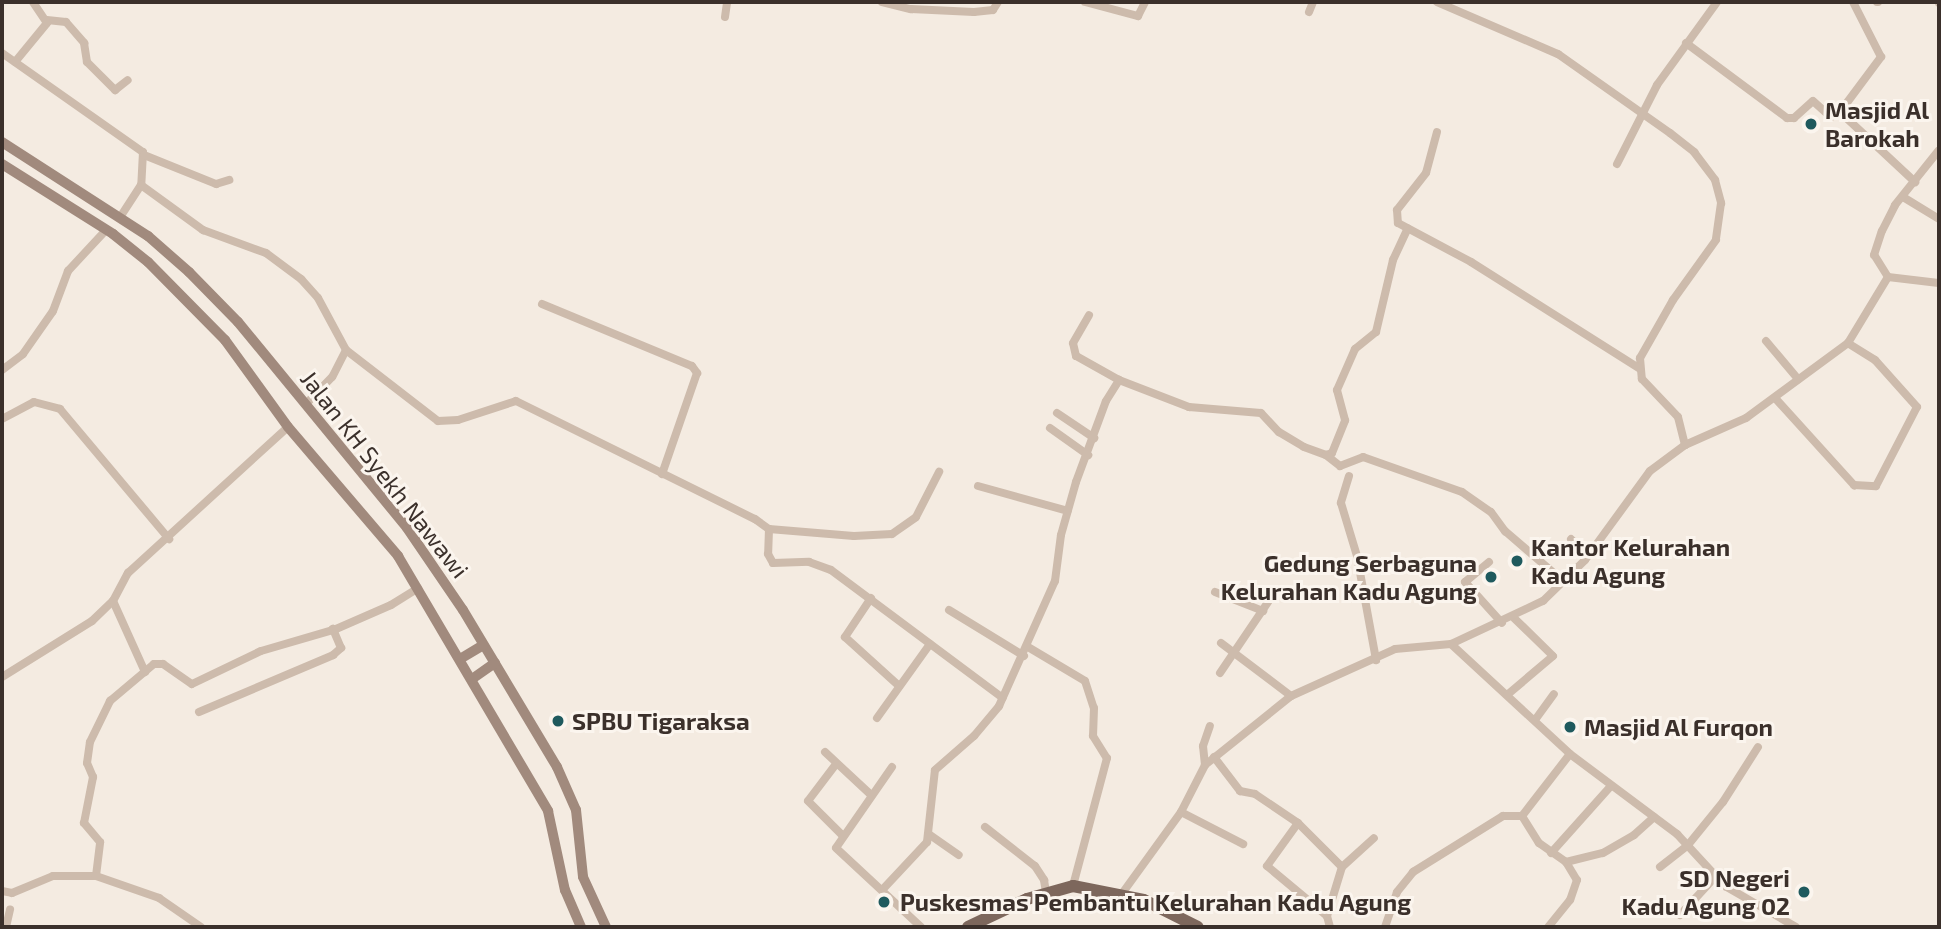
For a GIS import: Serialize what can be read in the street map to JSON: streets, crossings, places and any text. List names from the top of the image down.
{
  "streets": {
    "main road": ["Jalan KH Syekh Nawawi"]
  },
  "places": [
    "Masjid Al Barokah",
    "Kantor Kelurahan Kadu Agung",
    "Gedung Serbaguna Kelurahan Kadu Agung",
    "SPBU Tigaraksa",
    "Masjid Al Furqon",
    "SD Negeri Kadu Agung 02",
    "Puskesmas Pembantu Kelurahan Kadu Agung"
  ]
}
